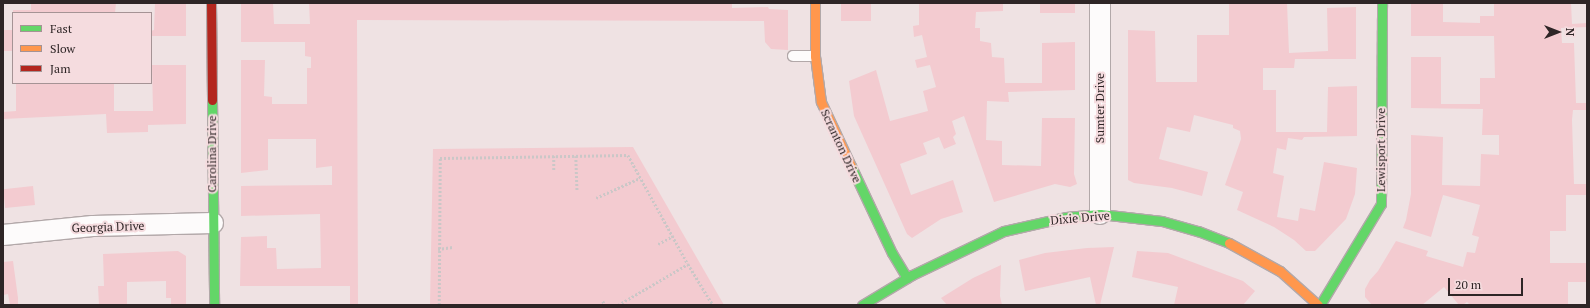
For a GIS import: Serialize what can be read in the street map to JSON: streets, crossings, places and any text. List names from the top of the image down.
{
  "streets": {
    "street": [
      "Sumter Drive",
      "Scranton Drive",
      "Lewisport Drive",
      "Carolina Drive",
      "Dixie Drive",
      "Georgia Drive"
    ]
  },
  "crossings": [
    ["Sumter Drive", "Dixie Drive"],
    ["Scranton Drive", "Dixie Drive"],
    ["Lewisport Drive", "Dixie Drive"],
    ["Carolina Drive", "Georgia Drive"]
  ],
  "legend": ["Fast", "Slow", "Jam"],
  "scale_bar": "20 m",
  "north": "right"
}
